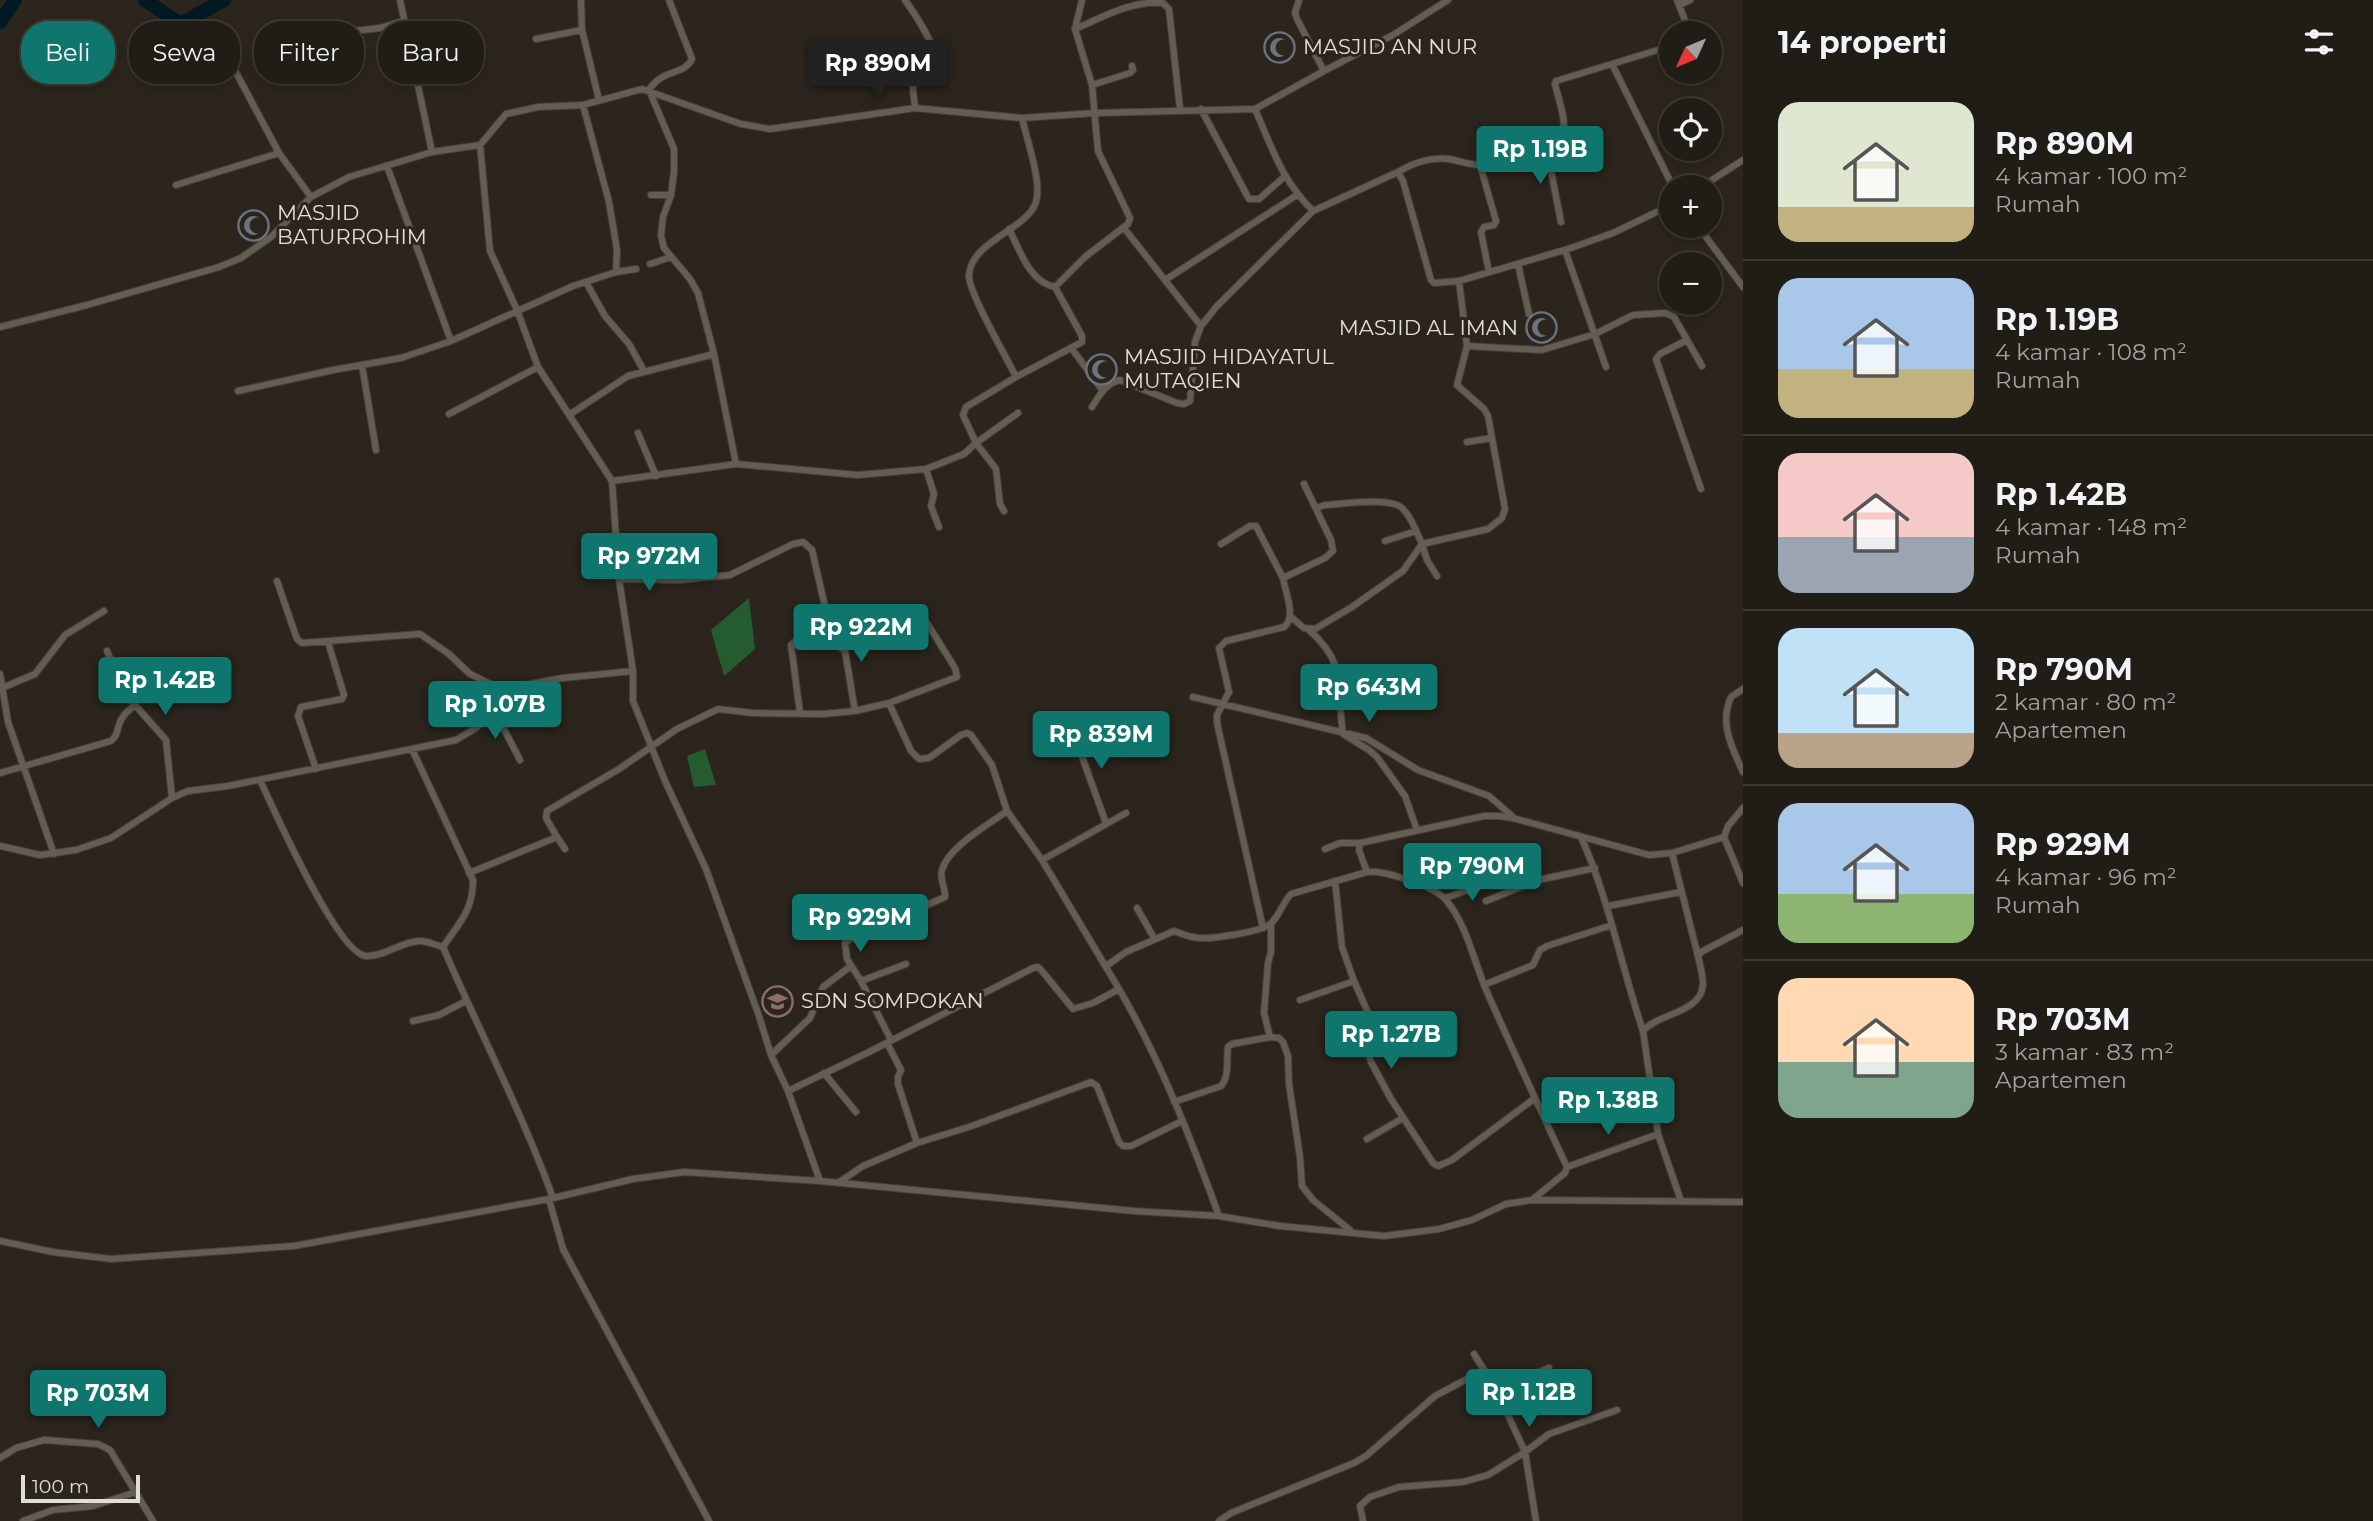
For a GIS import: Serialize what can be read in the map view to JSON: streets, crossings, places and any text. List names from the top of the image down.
{
  "places": {
    "mosque": [
      "MASJID AN NUR",
      "MASJID BATURROHIM",
      "MASJID AL IMAN",
      "MASJID HIDAYATUL MUTAQIEN"
    ],
    "school or university": ["SDN SOMPOKAN"]
  },
  "scale_bar": "100 m",
  "north": "bottom left",
  "page": {
    "heading": "14 properti",
    "map_buttons": ["+", "−"],
    "chip": [
      "Beli",
      "Sewa",
      "Filter",
      "Baru"
    ],
    "price": [
      "Rp 890M",
      "Rp 1.19B",
      "Rp 972M",
      "Rp 922M",
      "Rp 1.42B",
      "Rp 643M",
      "Rp 1.07B",
      "Rp 839M",
      "Rp 790M",
      "Rp 929M",
      "Rp 1.27B",
      "Rp 1.38B",
      "Rp 1.12B",
      "Rp 703M"
    ],
    "list": [
      {
        "name": "Rp 890M",
        "note": "4 kamar · 100 m² · Rumah"
      },
      {
        "name": "Rp 1.19B",
        "note": "4 kamar · 108 m² · Rumah"
      },
      {
        "name": "Rp 1.42B",
        "note": "4 kamar · 148 m² · Rumah"
      },
      {
        "name": "Rp 790M",
        "note": "2 kamar · 80 m² · Apartemen"
      },
      {
        "name": "Rp 929M",
        "note": "4 kamar · 96 m² · Rumah"
      },
      {
        "name": "Rp 703M",
        "note": "3 kamar · 83 m² · Apartemen"
      }
    ],
    "scale": "100 m"
  }
}
